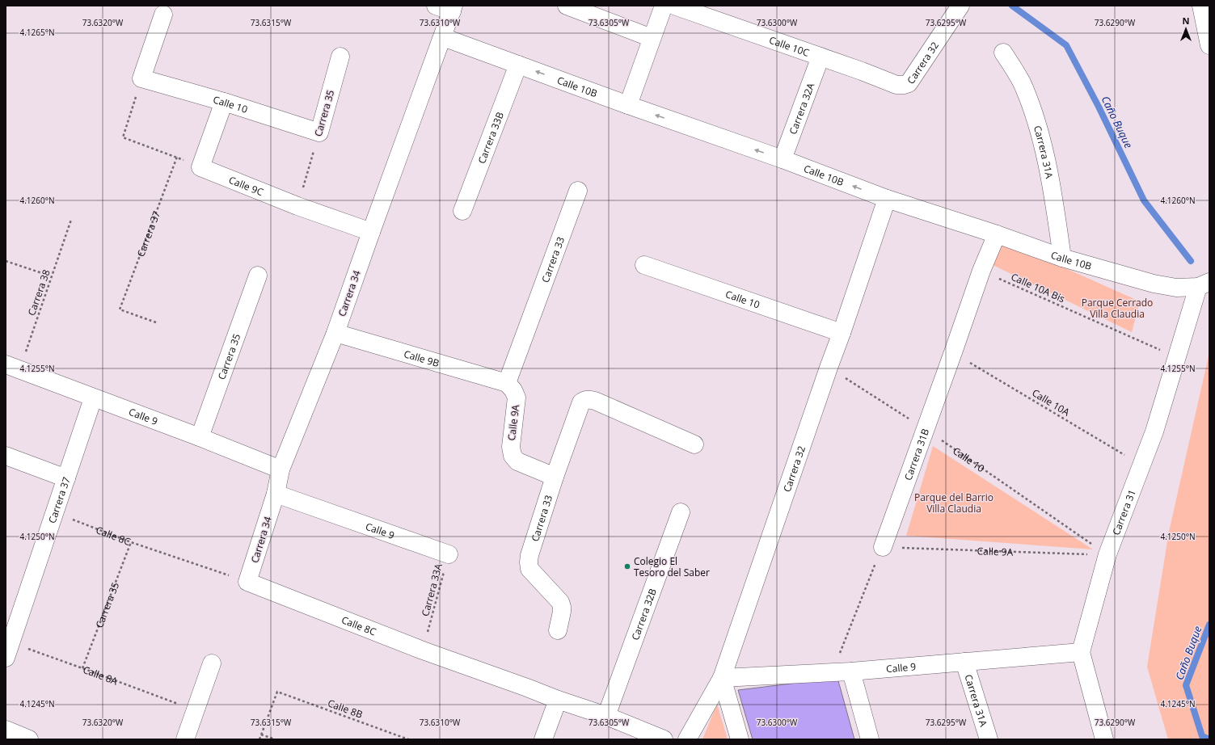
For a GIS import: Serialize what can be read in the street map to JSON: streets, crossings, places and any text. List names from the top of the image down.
{
  "streets": {
    "street": [
      "Calle 10C",
      "Carrera 32",
      "Calle 10B",
      "Calle 10",
      "Carrera 32A",
      "Carrera 35",
      "Carrera 33B",
      "Carrera 31A",
      "Calle 9C",
      "Carrera 37",
      "Carrera 33",
      "Carrera 34",
      "Calle 9B",
      "Calle 9",
      "Calle 9A",
      "Carrera 31B",
      "Carrera 31",
      "Calle 8C",
      "Carrera 32B"
    ],
    "path": [
      "Calle 10A Bis",
      "Carrera 38",
      "Calle 10A",
      "Carrera 33A",
      "Calle 8A",
      "Calle 8B"
    ]
  },
  "crossings": [
    ["Calle 10C", "Carrera 32"],
    ["Calle 10C", "Carrera 32A"],
    ["Carrera 32", "Calle 10B"],
    ["Carrera 32", "Calle 10"],
    ["Carrera 32", "Calle 9"],
    ["Calle 10B", "Carrera 32A"],
    ["Calle 10B", "Carrera 33B"],
    ["Calle 10B", "Carrera 31A"],
    ["Calle 10B", "Carrera 34"],
    ["Calle 10B", "Carrera 31B"],
    ["Calle 10B", "Carrera 31"],
    ["Calle 10", "Carrera 35"],
    ["Calle 10", "Calle 9A"],
    ["Calle 10", "Carrera 31B"],
    ["Calle 10", "Carrera 31"],
    ["Carrera 35", "Calle 9C"],
    ["Carrera 35", "Calle 9"],
    ["Carrera 35", "Calle 8C"],
    ["Carrera 35", "Calle 8A"],
    ["Carrera 31A", "Calle 9"],
    ["Calle 9C", "Carrera 34"],
    ["Carrera 37", "Calle 9"],
    ["Carrera 37", "Calle 8C"],
    ["Carrera 37", "Calle 8A"],
    ["Carrera 33", "Calle 9B"],
    ["Carrera 33", "Calle 9A"],
    ["Calle 10A Bis", "Carrera 31B"],
    ["Calle 10A Bis", "Carrera 31"],
    ["Carrera 38", "Calle 9"],
    ["Carrera 34", "Calle 9B"],
    ["Carrera 34", "Calle 9"],
    ["Carrera 34", "Calle 8C"],
    ["Calle 9B", "Calle 9A"],
    ["Calle 10A", "Carrera 31B"],
    ["Calle 10A", "Carrera 31"],
    ["Calle 9", "Carrera 31"],
    ["Calle 9", "Carrera 33A"],
    ["Calle 9A", "Carrera 31B"],
    ["Calle 9A", "Carrera 31"],
    ["Calle 8C", "Carrera 33A"],
    ["Calle 8C", "Carrera 32B"]
  ],
  "one_way": ["Calle 10B"],
  "water": ["Caño Buque"],
  "parks": ["Parque Cerrado Villa Claudia", "Parque del Barrio Villa Claudia"],
  "places": ["Colegio El Tesoro del Saber"],
  "north": "top",
  "coordinates": [
    "73.6320°W",
    "73.6315°W",
    "73.6310°W",
    "73.6305°W",
    "73.6300°W",
    "73.6295°W",
    "73.6290°W",
    "4.1265°N",
    "4.1260°N",
    "4.1255°N",
    "4.1250°N",
    "4.1245°N"
  ]
}
